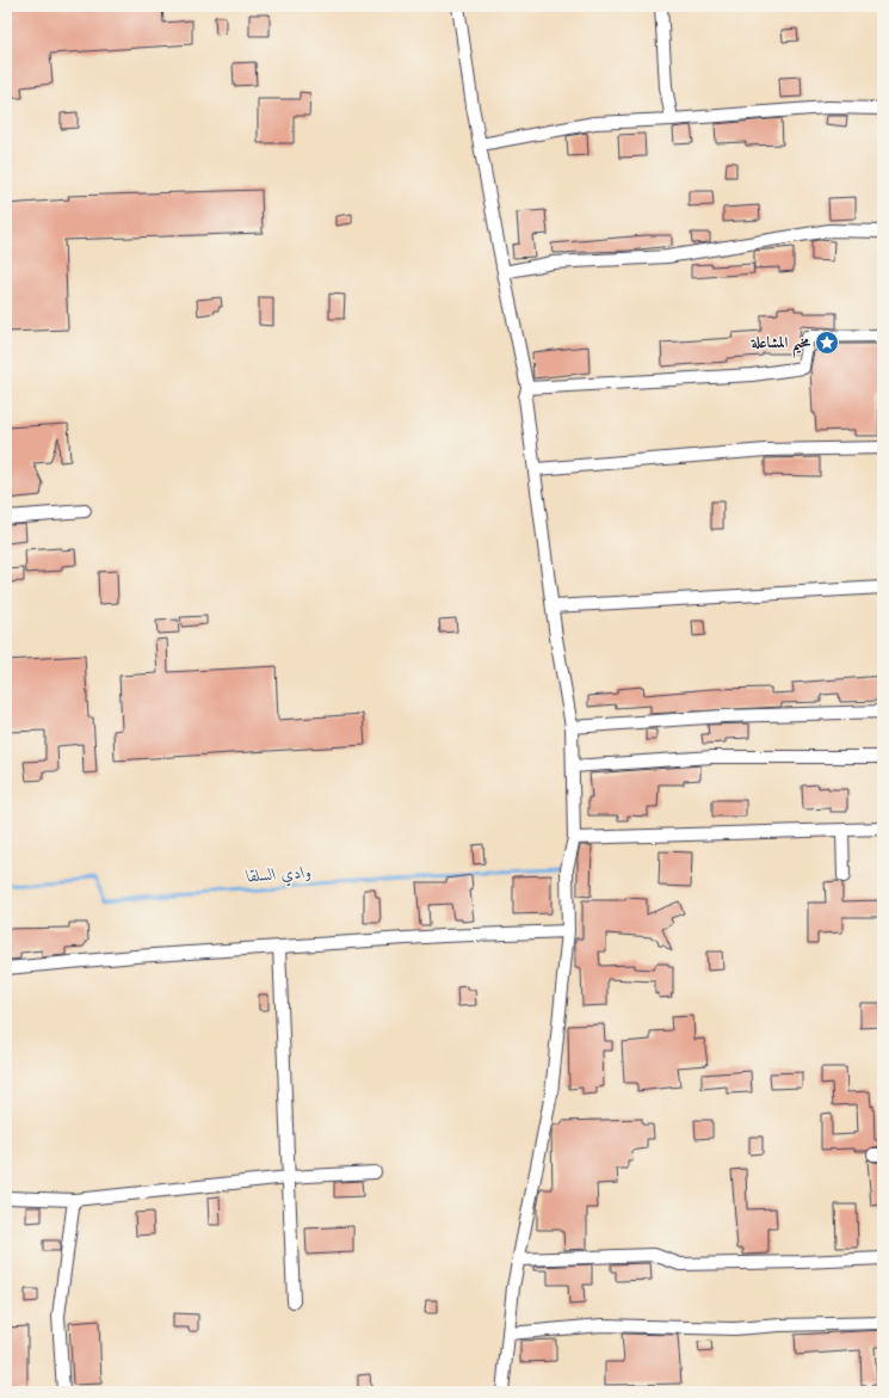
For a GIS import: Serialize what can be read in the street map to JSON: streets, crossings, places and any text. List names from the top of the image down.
{
  "water": ["وادي السلقا"],
  "places": {
    "place": ["مخيم المشاعلة"]
  }
}
